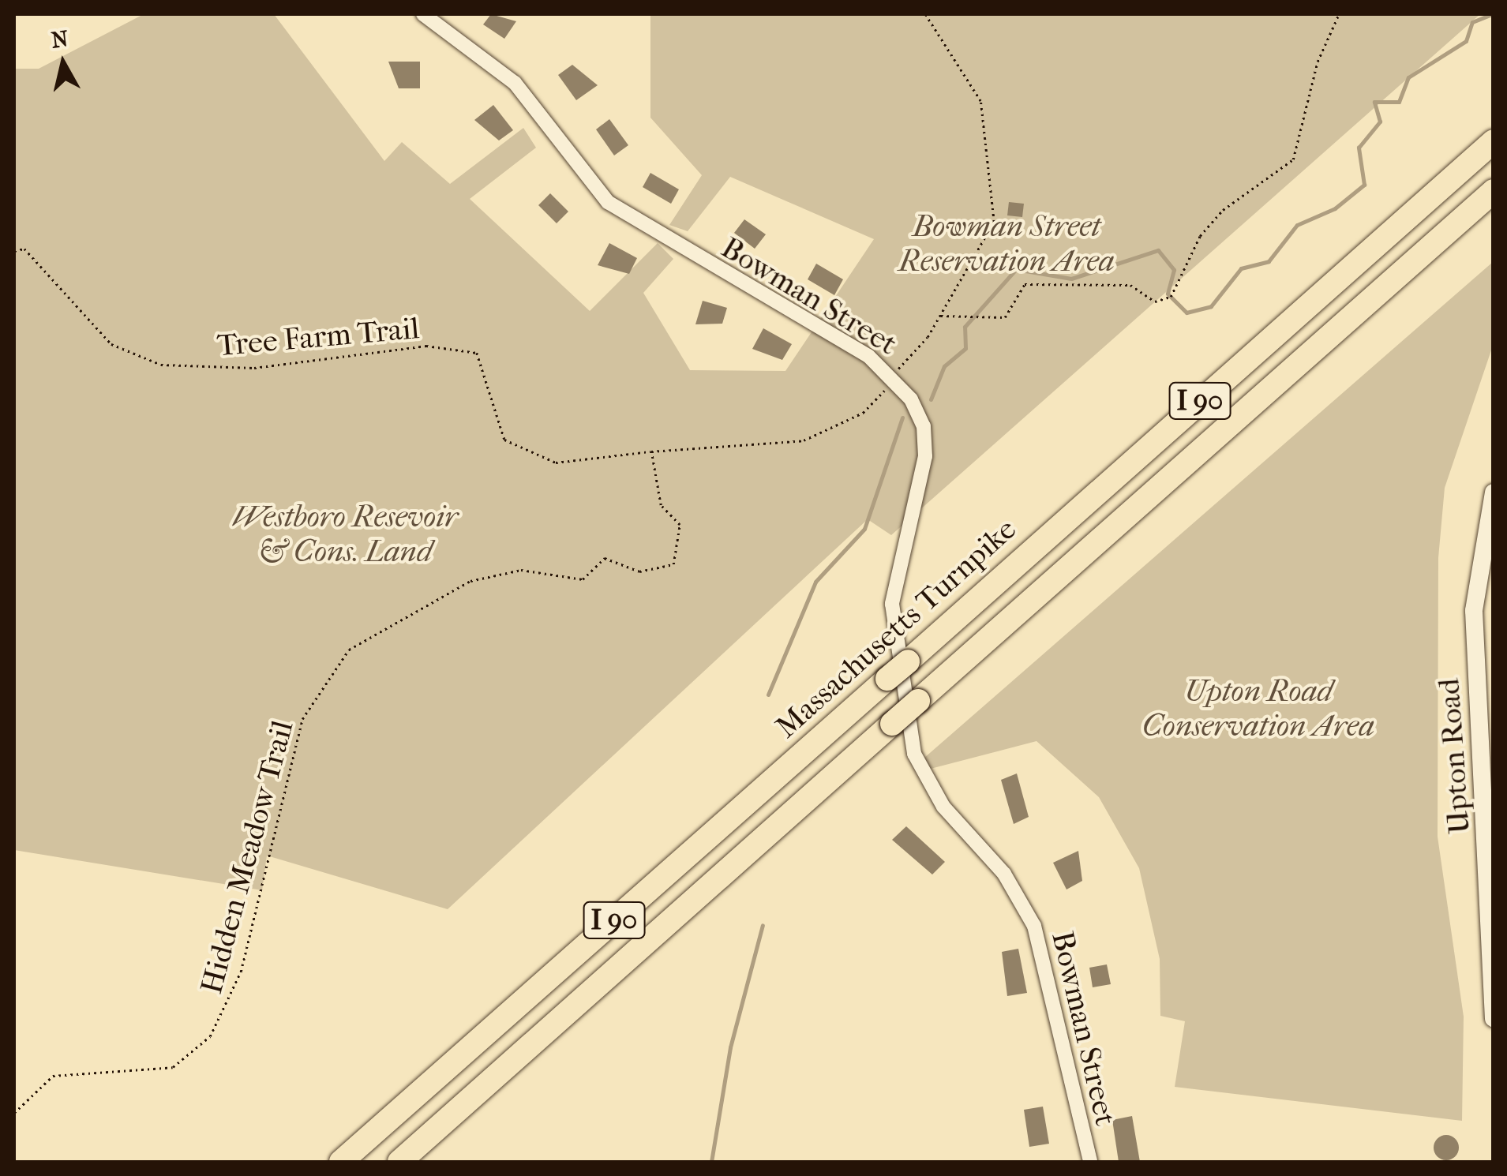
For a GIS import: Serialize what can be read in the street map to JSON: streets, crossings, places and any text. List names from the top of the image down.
{
  "streets": {
    "highway": ["I 90", "Massachusetts Turnpike"],
    "main road": ["Upton Road"],
    "street": ["Bowman Street"],
    "path": ["Tree Farm Trail", "Hidden Meadow Trail"]
  },
  "crossings": [
    ["Tree Farm Trail", "Hidden Meadow Trail"]
  ],
  "parks": ["Bowman Street Reservation Area", "Westboro Resevoir & Cons. Land", "Upton Road Conservation Area"],
  "north": "top"
}
